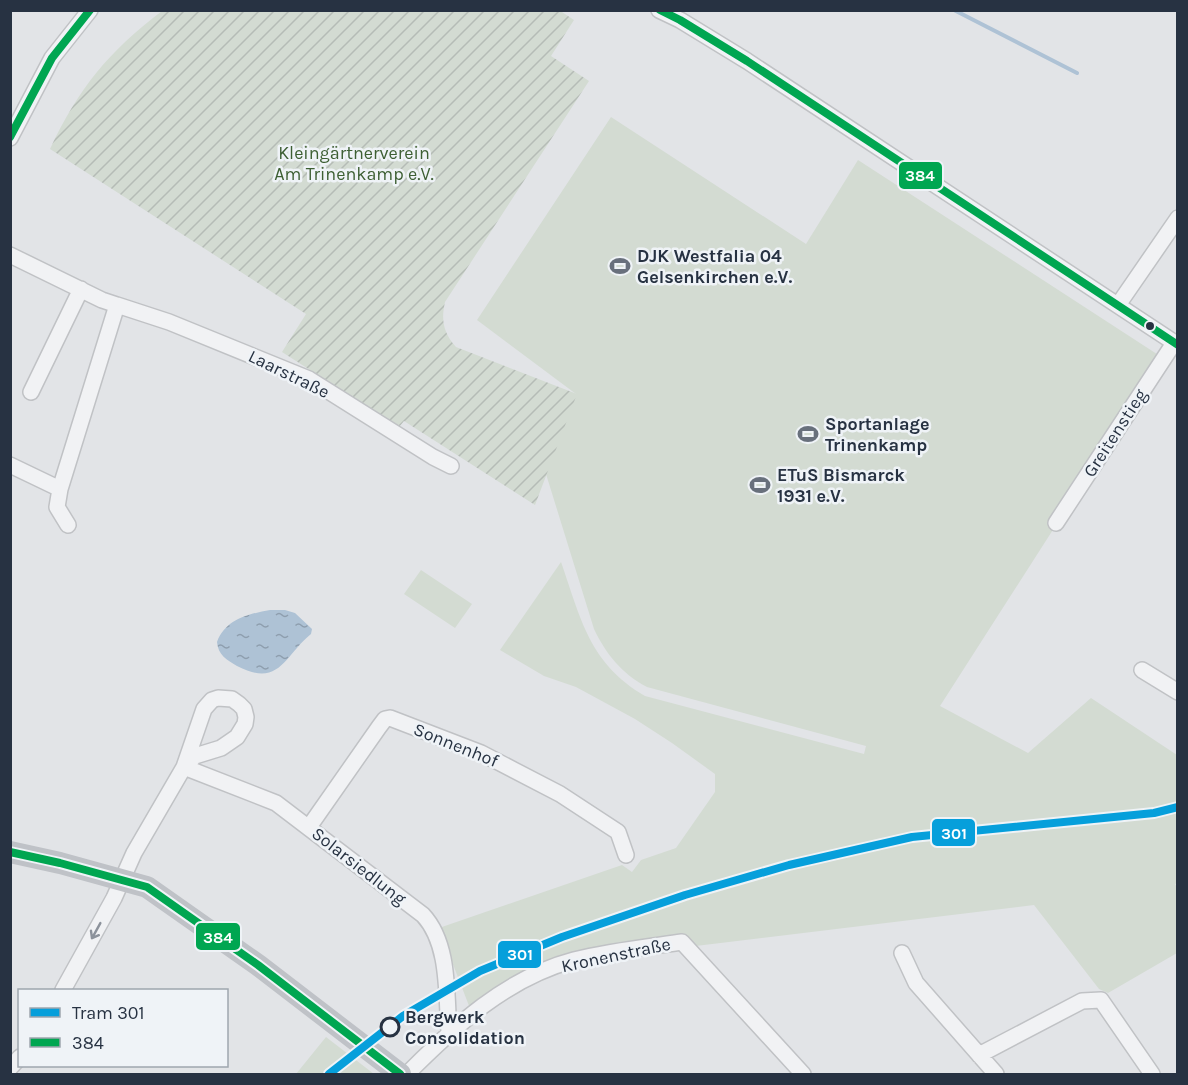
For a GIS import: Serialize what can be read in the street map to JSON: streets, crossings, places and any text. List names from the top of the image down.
{
  "streets": {
    "street": [
      "Laarstraße",
      "Greitenstieg",
      "Sonnenhof",
      "Solarsiedlung",
      "Kronenstraße"
    ]
  },
  "crossings": [
    ["Sonnenhof", "Solarsiedlung"],
    ["Solarsiedlung", "Kronenstraße"]
  ],
  "parks": ["Kleingärtnerverein Am Trinenkamp e.V."],
  "places": {
    "sports": ["DJK Westfalia 04 Gelsenkirchen e.V.", "Sportanlage Trinenkamp", "ETuS Bismarck 1931 e.V."],
    "other": ["Bergwerk Consolidation"]
  },
  "lines": ["transit line 384", "tram line 301"],
  "legend": ["Tram 301", "384"]
}
